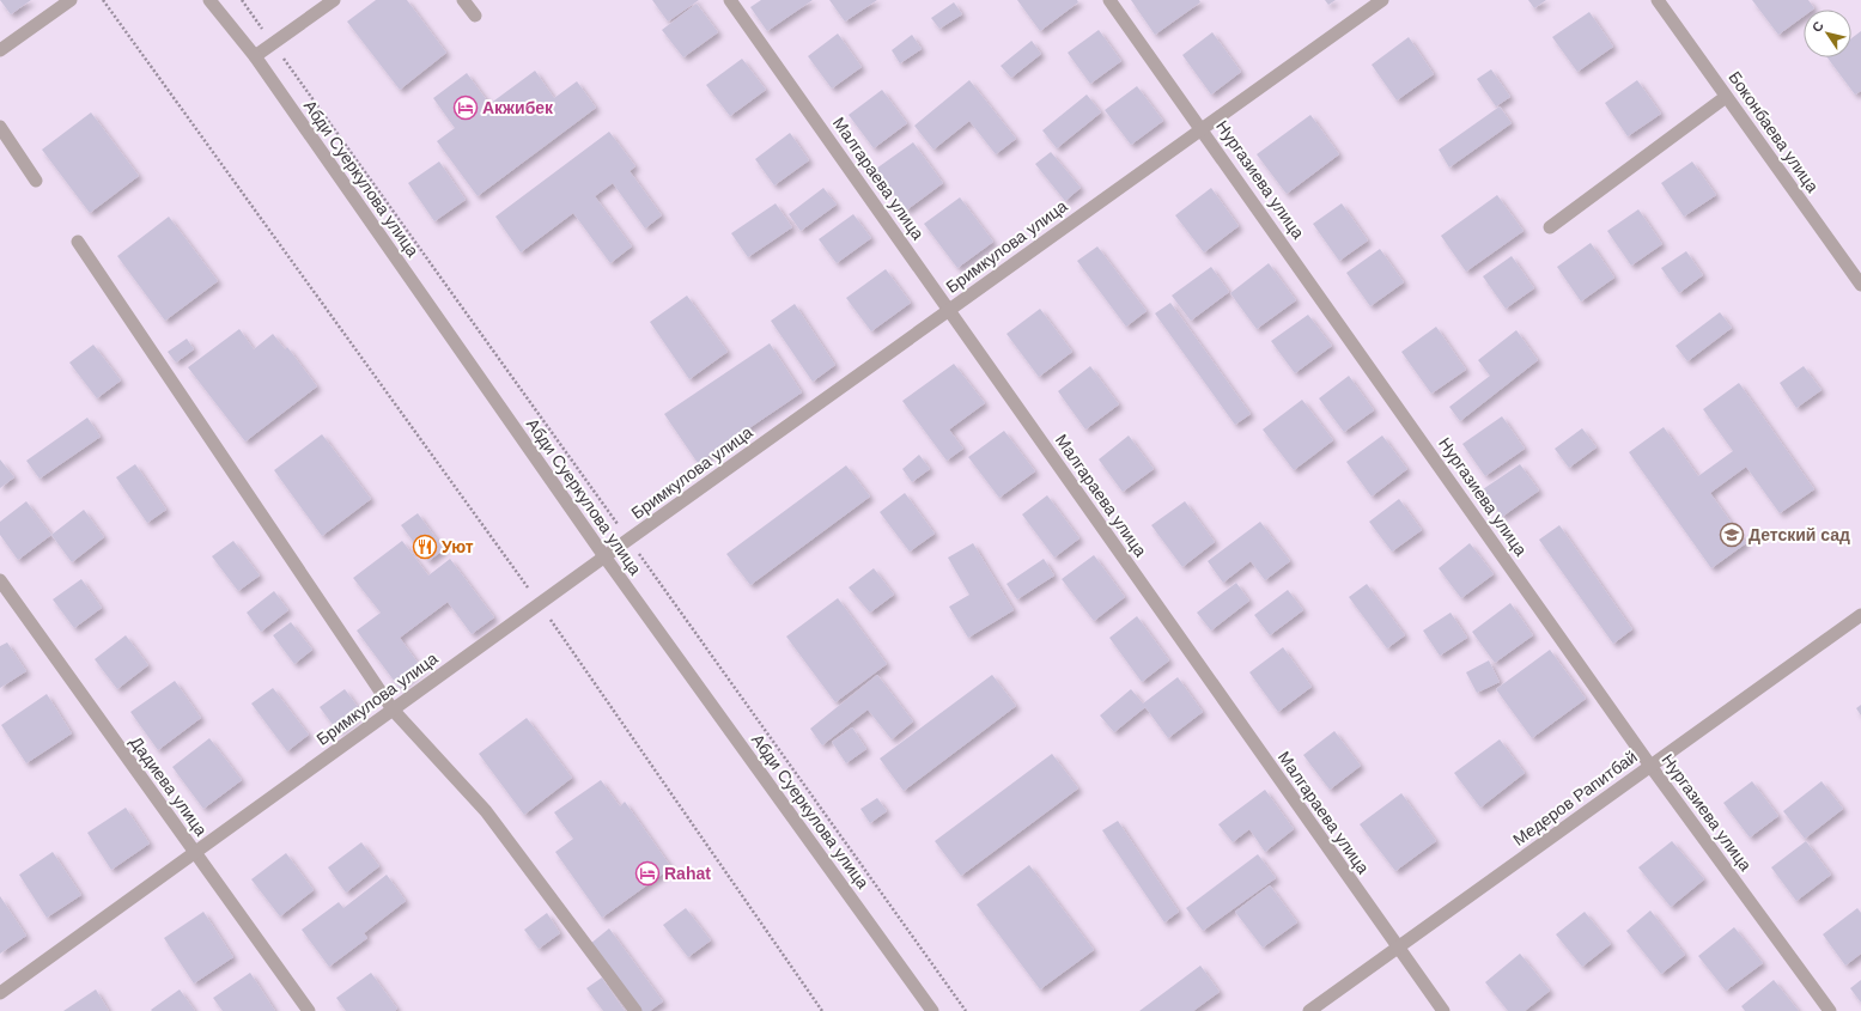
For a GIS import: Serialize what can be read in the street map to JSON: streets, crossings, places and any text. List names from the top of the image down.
{
  "streets": {
    "street": [
      "Боконбаева улица",
      "Абди Суеркулова улица",
      "Малгараева улица",
      "Нургазиева улица",
      "Бримкулова улица",
      "Дадиева улица",
      "Медеров Рапитбай"
    ]
  },
  "crossings": [
    ["Абди Суеркулова улица", "Бримкулова улица"],
    ["Малгараева улица", "Бримкулова улица"],
    ["Малгараева улица", "Медеров Рапитбай"],
    ["Нургазиева улица", "Бримкулова улица"],
    ["Нургазиева улица", "Медеров Рапитбай"],
    ["Бримкулова улица", "Дадиева улица"]
  ],
  "places": {
    "hotel": ["Акжибек", "Rahat"],
    "school or university": ["Детский сад"],
    "restaurant": ["Уют"]
  },
  "north": "top left"
}
